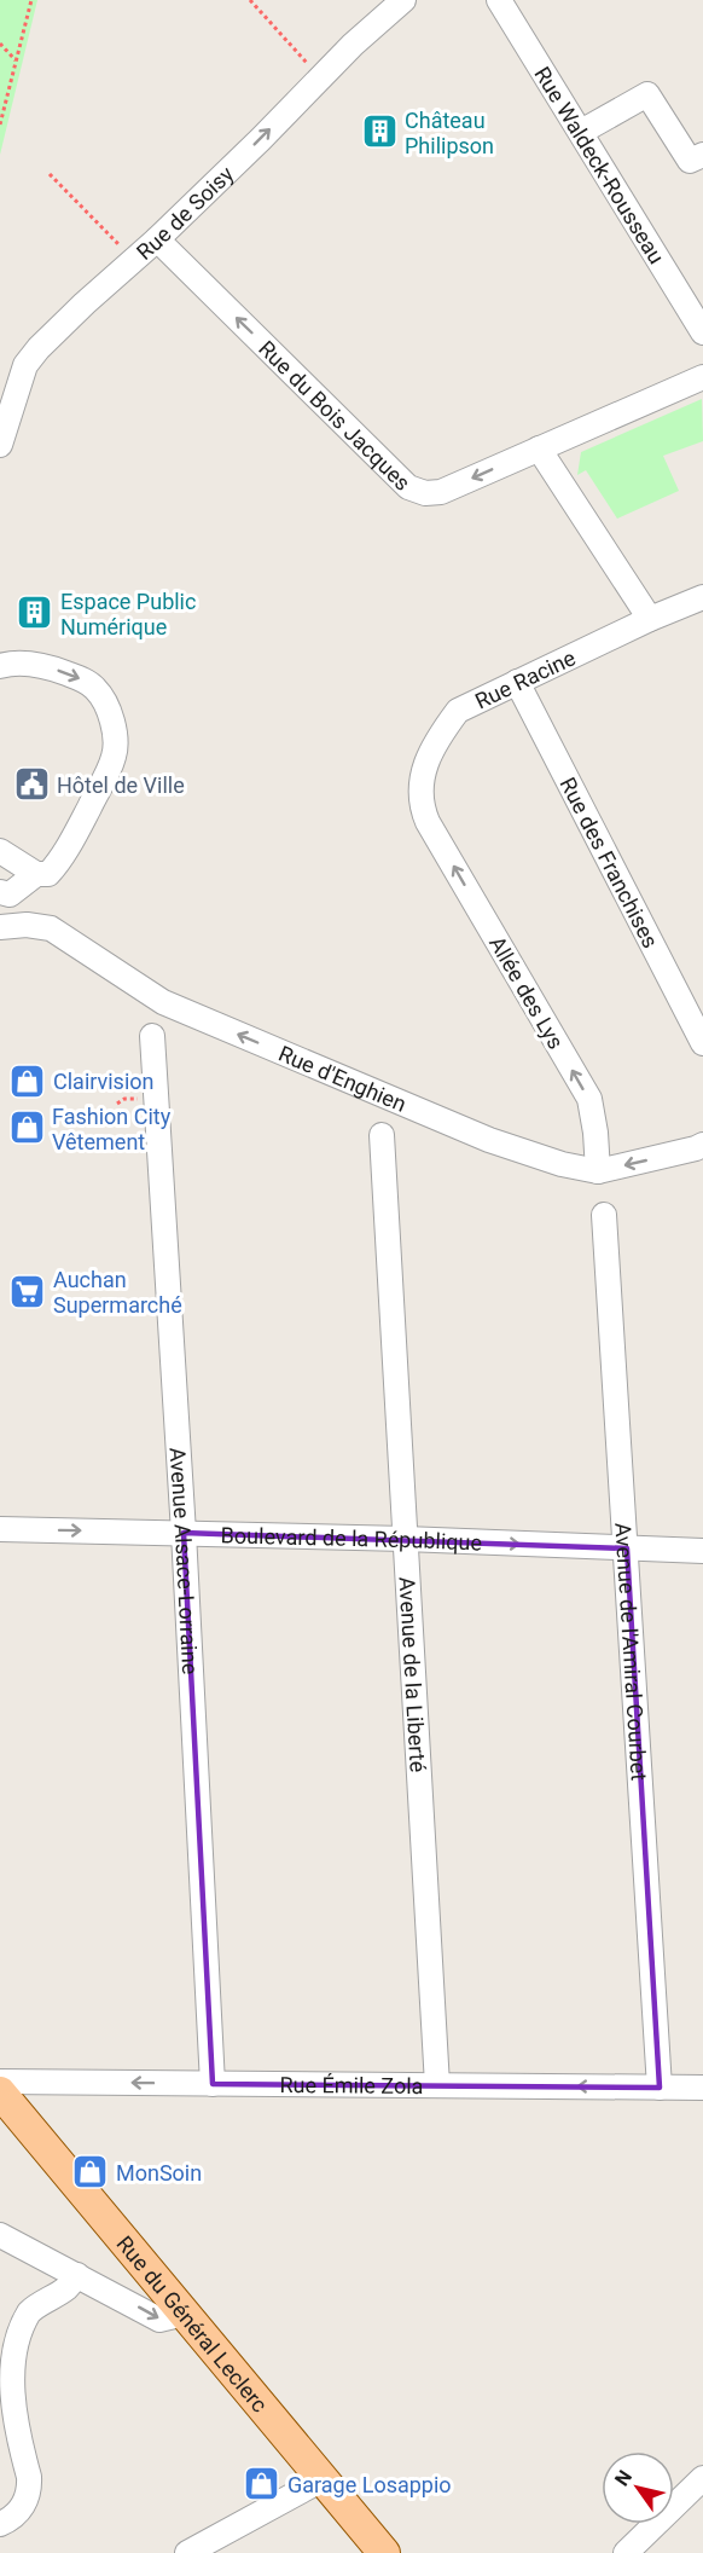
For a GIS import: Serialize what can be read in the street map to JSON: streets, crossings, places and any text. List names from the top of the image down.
{
  "streets": {
    "main road": ["Rue du Général Leclerc"],
    "street": [
      "Rue Waldeck-Rousseau",
      "Rue de Soisy",
      "Rue du Bois Jacques",
      "Rue Racine",
      "Rue des Franchises",
      "Allée des Lys",
      "Rue d'Enghien",
      "Boulevard de la République",
      "Avenue Alsace-Lorraine",
      "Avenue de l'Amiral Courbet",
      "Avenue de la Liberté",
      "Rue Émile Zola"
    ]
  },
  "crossings": [
    ["Rue de Soisy", "Rue du Bois Jacques"],
    ["Rue Racine", "Rue des Franchises"],
    ["Rue Racine", "Allée des Lys"],
    ["Allée des Lys", "Rue d'Enghien"],
    ["Boulevard de la République", "Avenue Alsace-Lorraine"],
    ["Boulevard de la République", "Avenue de l'Amiral Courbet"],
    ["Boulevard de la République", "Avenue de la Liberté"],
    ["Avenue Alsace-Lorraine", "Rue Émile Zola"],
    ["Avenue de l'Amiral Courbet", "Rue Émile Zola"],
    ["Avenue de la Liberté", "Rue Émile Zola"]
  ],
  "one_way": [
    "Rue de Soisy",
    "Rue du Bois Jacques",
    "Allée des Lys",
    "Rue d'Enghien",
    "Boulevard de la République",
    "Rue Émile Zola"
  ],
  "places": {
    "building": ["Château Philipson", "Espace Public Numérique"],
    "public building": ["Hôtel de Ville"],
    "shop": [
      "Clairvision",
      "Fashion City Vêtement",
      "MonSoin",
      "Garage Losappio"
    ],
    "supermarket": ["Auchan Supermarché"]
  },
  "north": "top left"
}
